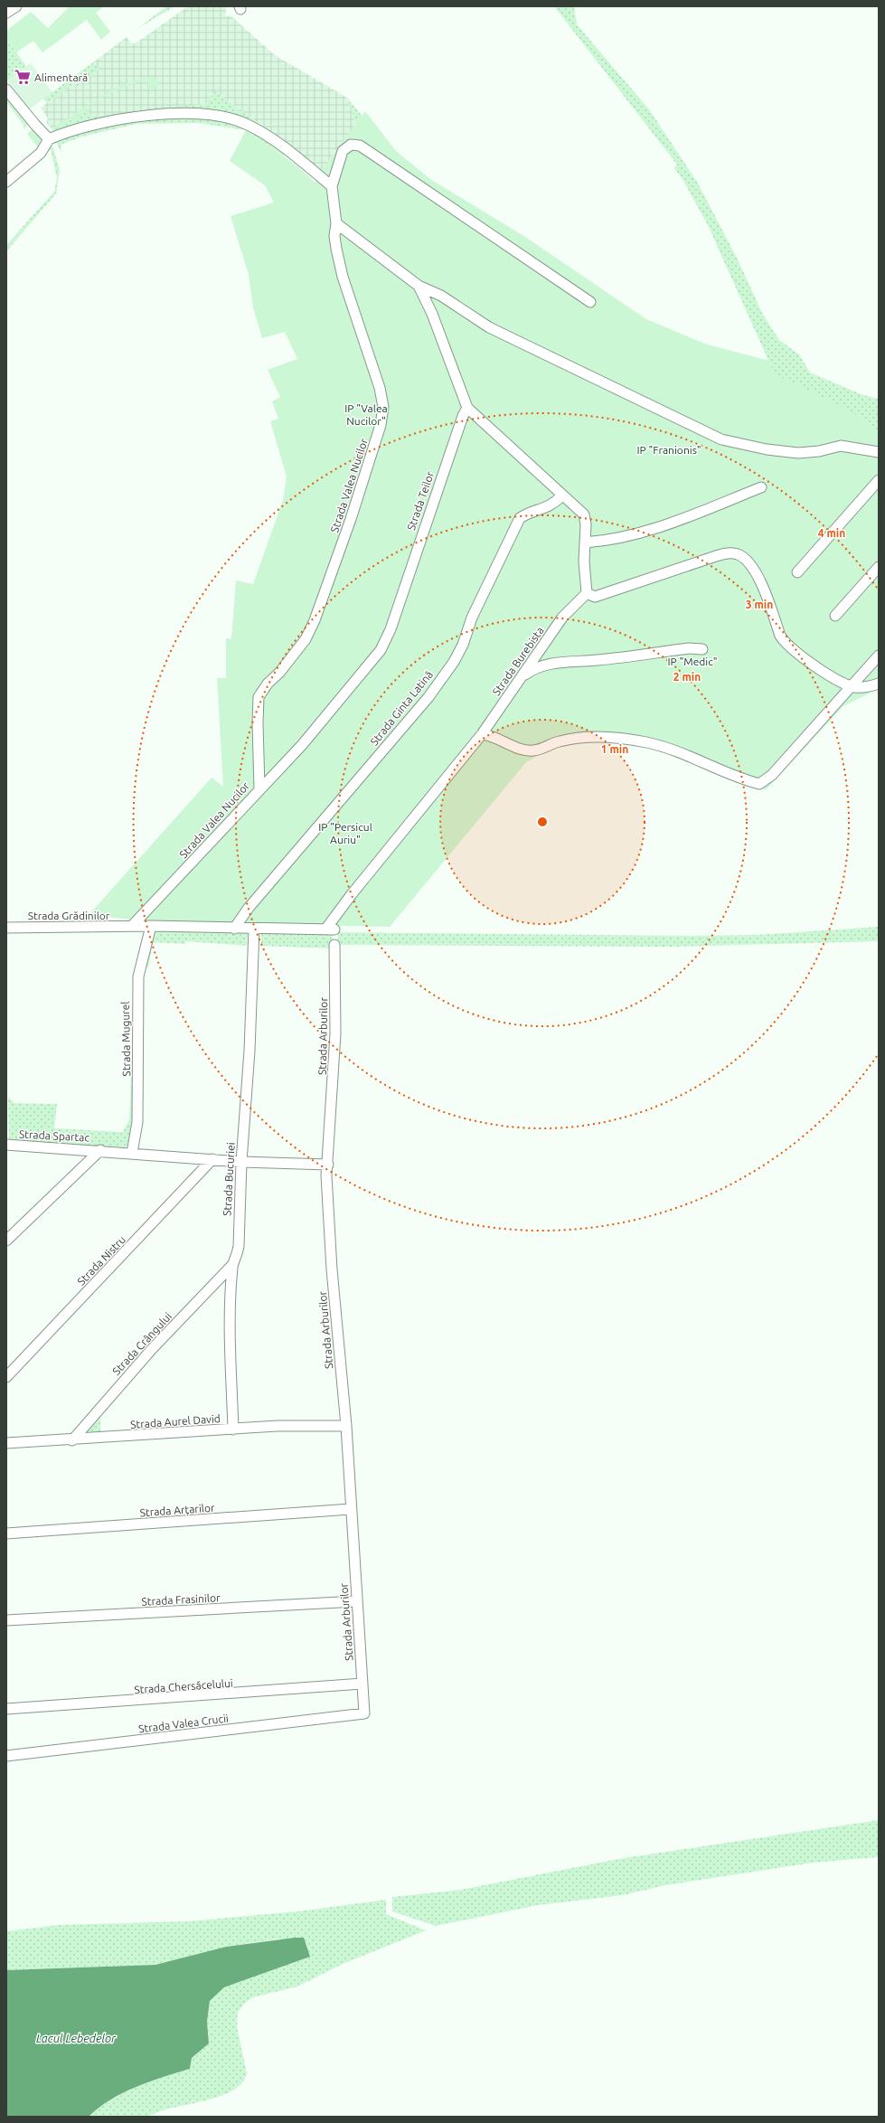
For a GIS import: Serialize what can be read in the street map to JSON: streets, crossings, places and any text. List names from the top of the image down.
{
  "streets": {
    "street": [
      "Strada Valea Nucilor",
      "Strada Teilor",
      "Strada Burebista",
      "Strada Ginta Latină",
      "Strada Grădinilor",
      "Strada Arburilor",
      "Strada Mugurel",
      "Strada Spartac",
      "Strada Bucuriei",
      "Strada Nistru",
      "Strada Crângului",
      "Strada Aurel David",
      "Strada Arțarilor",
      "Strada Frasinilor",
      "Strada Chersăcelului",
      "Strada Valea Crucii"
    ]
  },
  "crossings": [
    ["Strada Valea Nucilor", "Strada Teilor"],
    ["Strada Valea Nucilor", "Strada Grădinilor"],
    ["Strada Burebista", "Strada Grădinilor"],
    ["Strada Ginta Latină", "Strada Grădinilor"],
    ["Strada Grădinilor", "Strada Mugurel"],
    ["Strada Grădinilor", "Strada Bucuriei"],
    ["Strada Arburilor", "Strada Aurel David"],
    ["Strada Arburilor", "Strada Arțarilor"],
    ["Strada Arburilor", "Strada Frasinilor"],
    ["Strada Arburilor", "Strada Chersăcelului"],
    ["Strada Arburilor", "Strada Valea Crucii"],
    ["Strada Bucuriei", "Strada Crângului"],
    ["Strada Bucuriei", "Strada Aurel David"],
    ["Strada Crângului", "Strada Aurel David"]
  ],
  "water": ["Lacul Lebedelor"],
  "parks": [
    "IP \"Valea Nucilor\"",
    "IP \"Franionis\"",
    "IP \"Medic\"",
    "IP \"Persicul Auriu\""
  ],
  "places": {
    "supermarket": ["Alimentară"]
  },
  "rings": [
    "4 min",
    "3 min",
    "2 min",
    "1 min"
  ]
}
